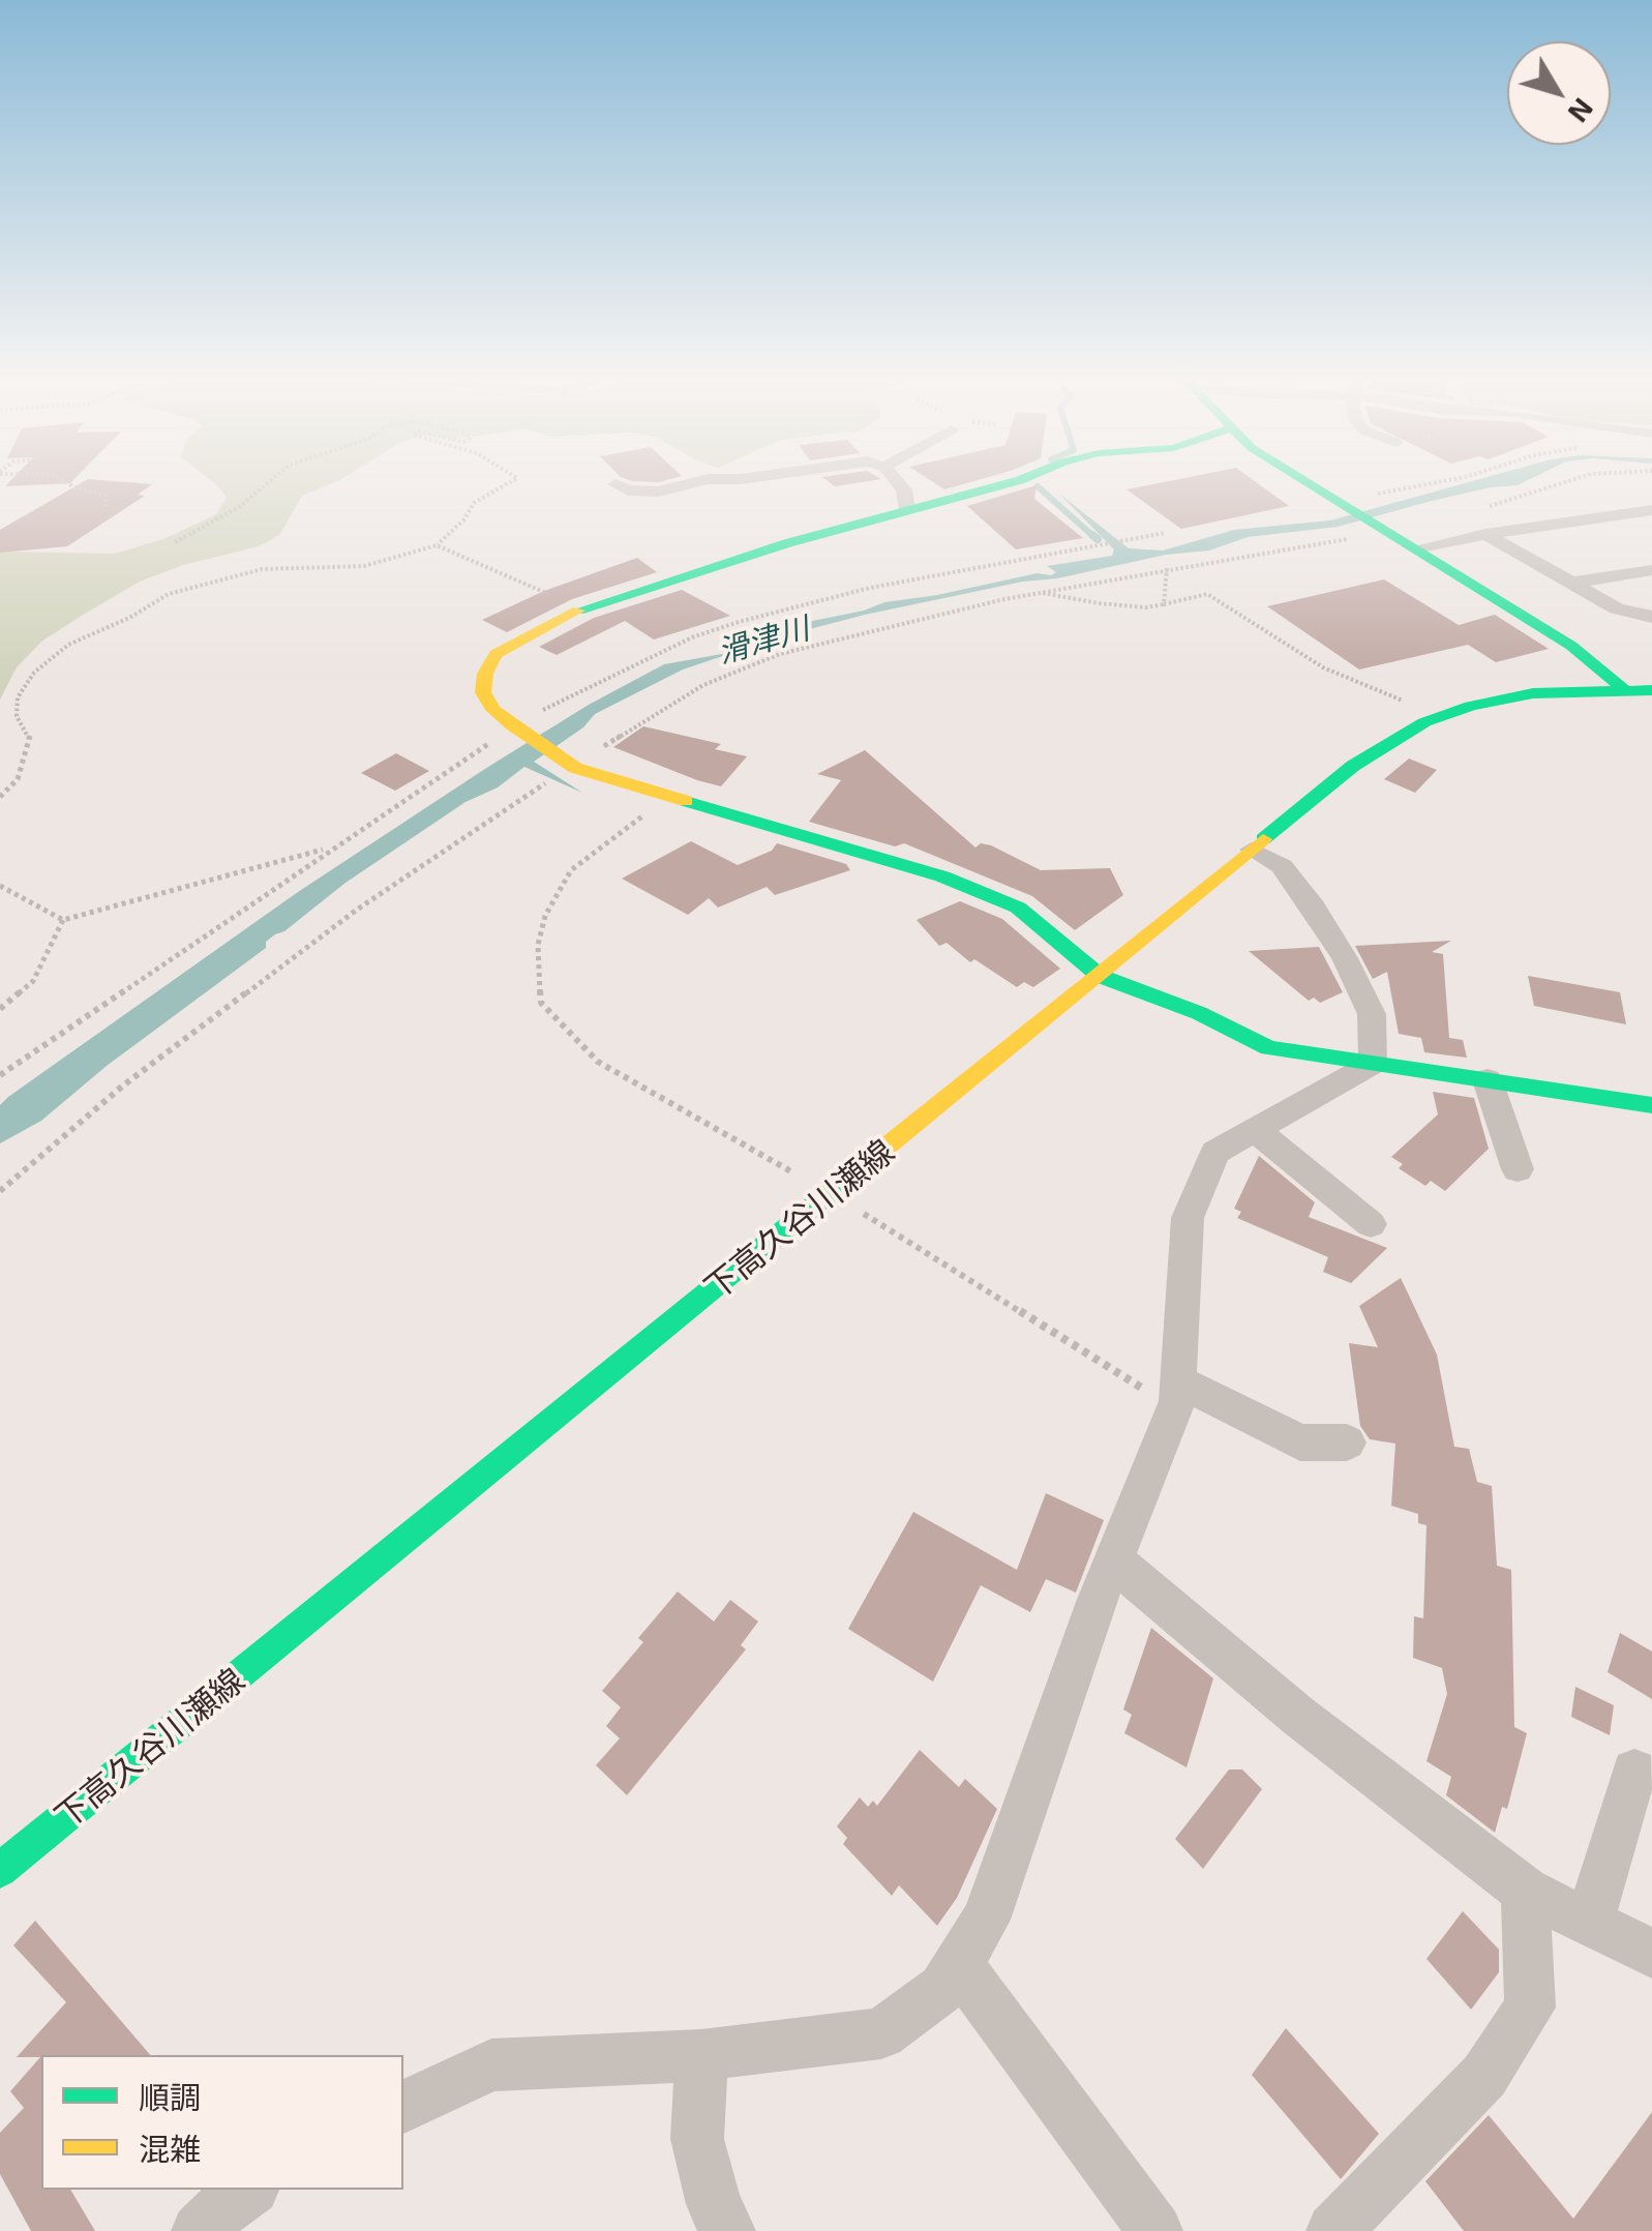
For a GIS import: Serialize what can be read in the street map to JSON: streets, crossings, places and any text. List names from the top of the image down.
{
  "streets": {
    "street": ["下高久谷川瀬線"]
  },
  "water": ["滑津川"],
  "legend": ["順調", "混雑"],
  "north": "bottom right"
}
